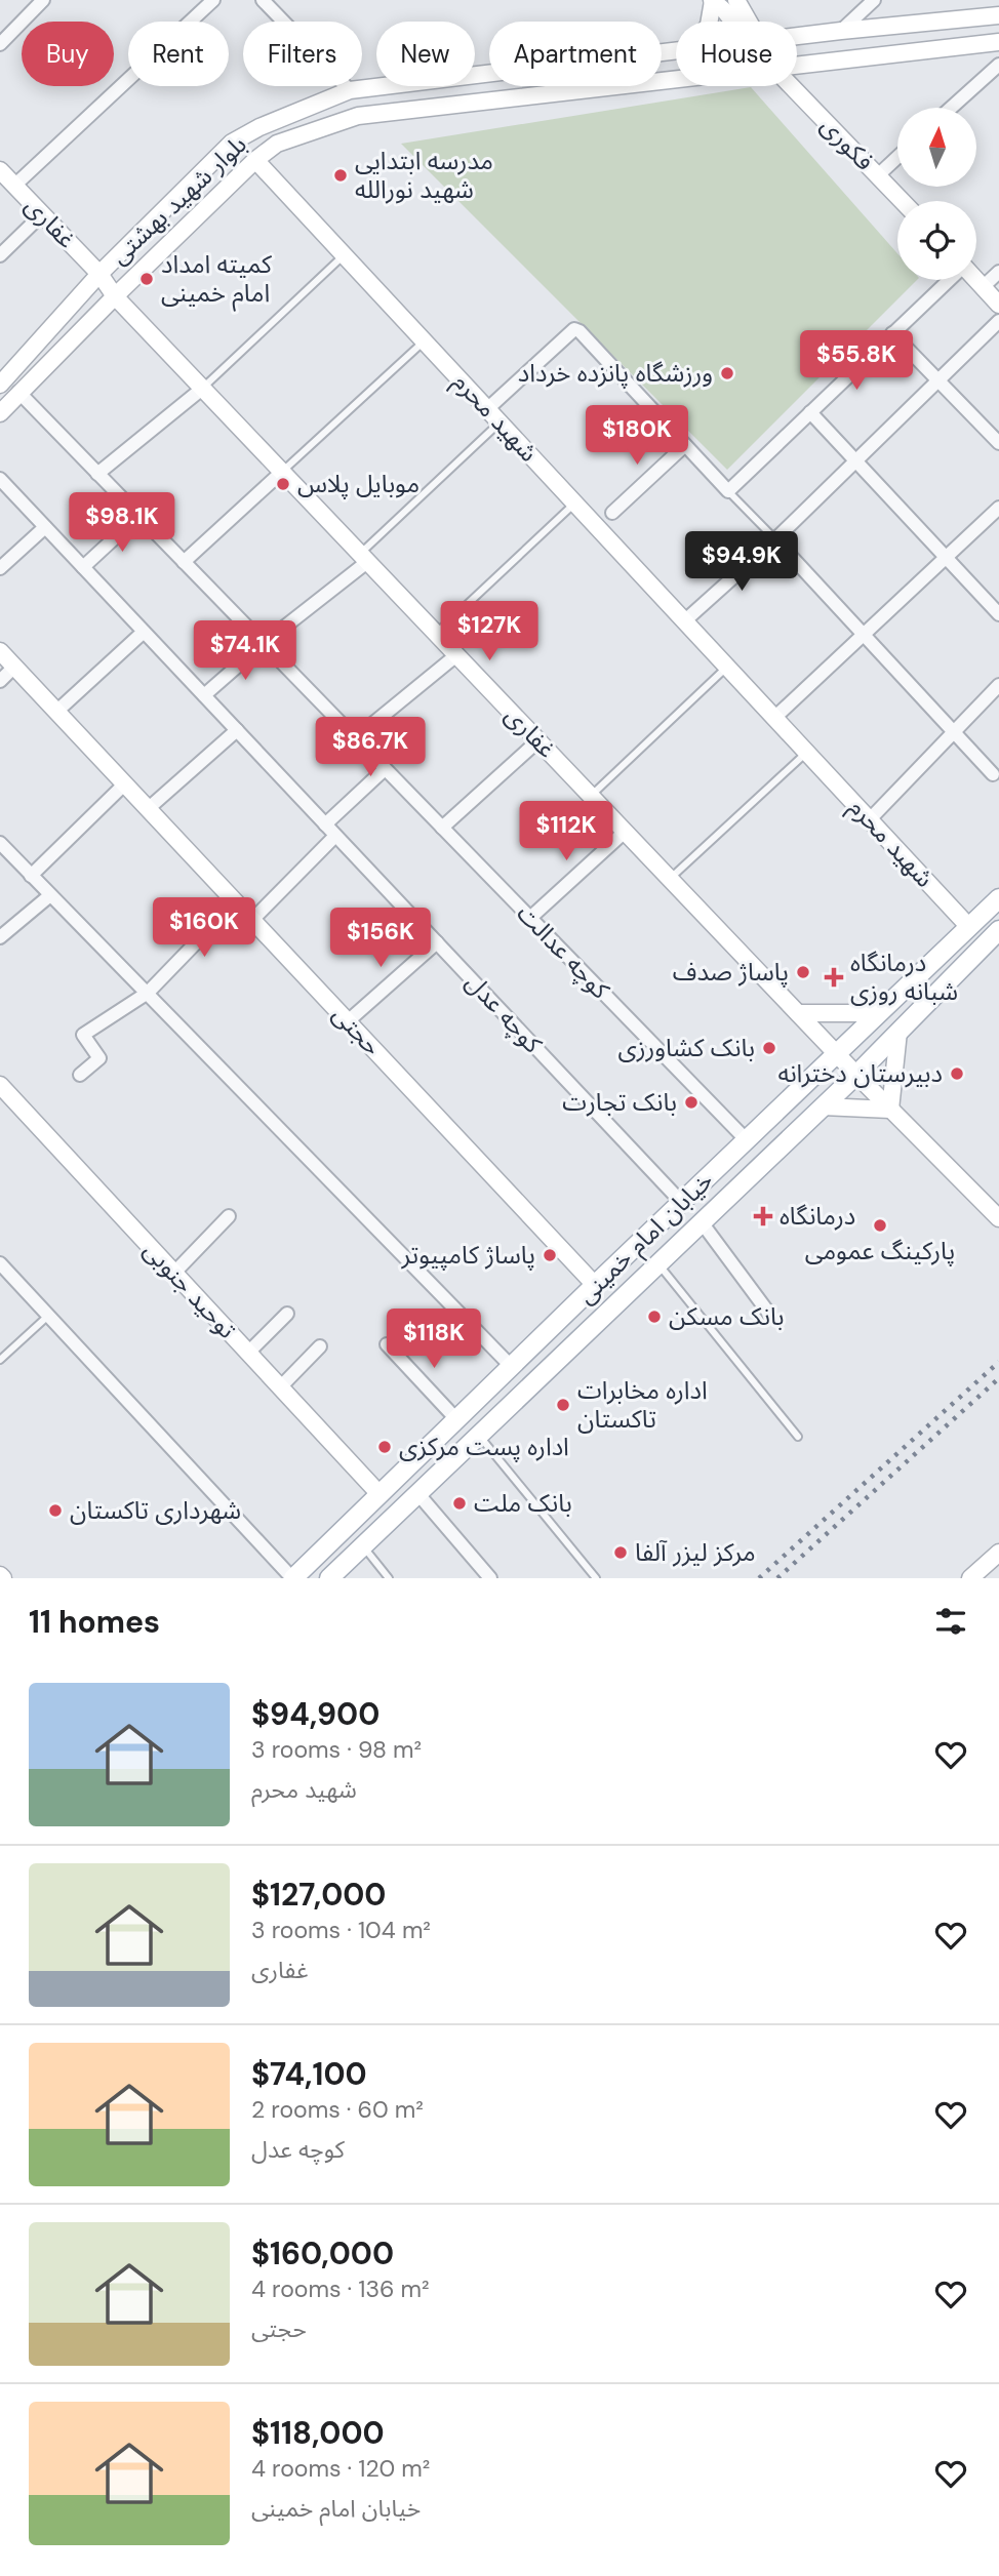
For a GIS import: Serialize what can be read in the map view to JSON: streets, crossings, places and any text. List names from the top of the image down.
{
  "streets": {
    "main road": ["خیابان امام خمینی"],
    "street": [
      "فکوری",
      "بلوار شهید بهشتی",
      "غفاری",
      "شهید محرم",
      "کوچه عدالت",
      "کوچه عدل",
      "حجتی",
      "توحید جنوبی"
    ]
  },
  "crossings": [
    ["بلوار شهید بهشتی", "غفاری"],
    ["بلوار شهید بهشتی", "شهید محرم"],
    ["بلوار شهید بهشتی", "کوچه عدالت"],
    ["غفاری", "خیابان امام خمینی"],
    ["شهید محرم", "خیابان امام خمینی"],
    ["کوچه عدالت", "خیابان امام خمینی"],
    ["کوچه عدل", "خیابان امام خمینی"],
    ["حجتی", "خیابان امام خمینی"],
    ["خیابان امام خمینی", "توحید جنوبی"]
  ],
  "places": {
    "other": [
      "مدرسه ابتدایی شهید نورالله",
      "کمیته امداد امام خمینی",
      "ورزشگاه پانزده خرداد",
      "موبایل پلاس",
      "پاساژ صدف",
      "بانک کشاورزی",
      "دبیرستان دخترانه",
      "بانک تجارت",
      "پارکینگ عمومی",
      "پاساژ کامپیوتر",
      "بانک مسکن",
      "اداره مخابرات تاکستان",
      "اداره پست مرکزی",
      "بانک ملت",
      "شهرداری تاکستان",
      "مرکز لیزر آلفا"
    ],
    "health": ["درمانگاه شبانه روزی", "درمانگاه"]
  },
  "north": "top",
  "page": {
    "chip": [
      "Buy",
      "Rent",
      "Filters",
      "New",
      "Apartment",
      "House"
    ],
    "price": [
      "$55.8K",
      "$180K",
      "$98.1K",
      "$94.9K",
      "$127K",
      "$74.1K",
      "$86.7K",
      "$112K",
      "$160K",
      "$156K",
      "$118K"
    ],
    "heading": "11 homes",
    "list": [
      {
        "name": "$94,900",
        "note": "3 rooms · 98 m² · شهید محرم"
      },
      {
        "name": "$127,000",
        "note": "3 rooms · 104 m² · غفاری"
      },
      {
        "name": "$74,100",
        "note": "2 rooms · 60 m² · کوچه عدل"
      },
      {
        "name": "$160,000",
        "note": "4 rooms · 136 m² · حجتی"
      },
      {
        "name": "$118,000",
        "note": "4 rooms · 120 m² · خیابان امام خمینی"
      }
    ]
  }
}
